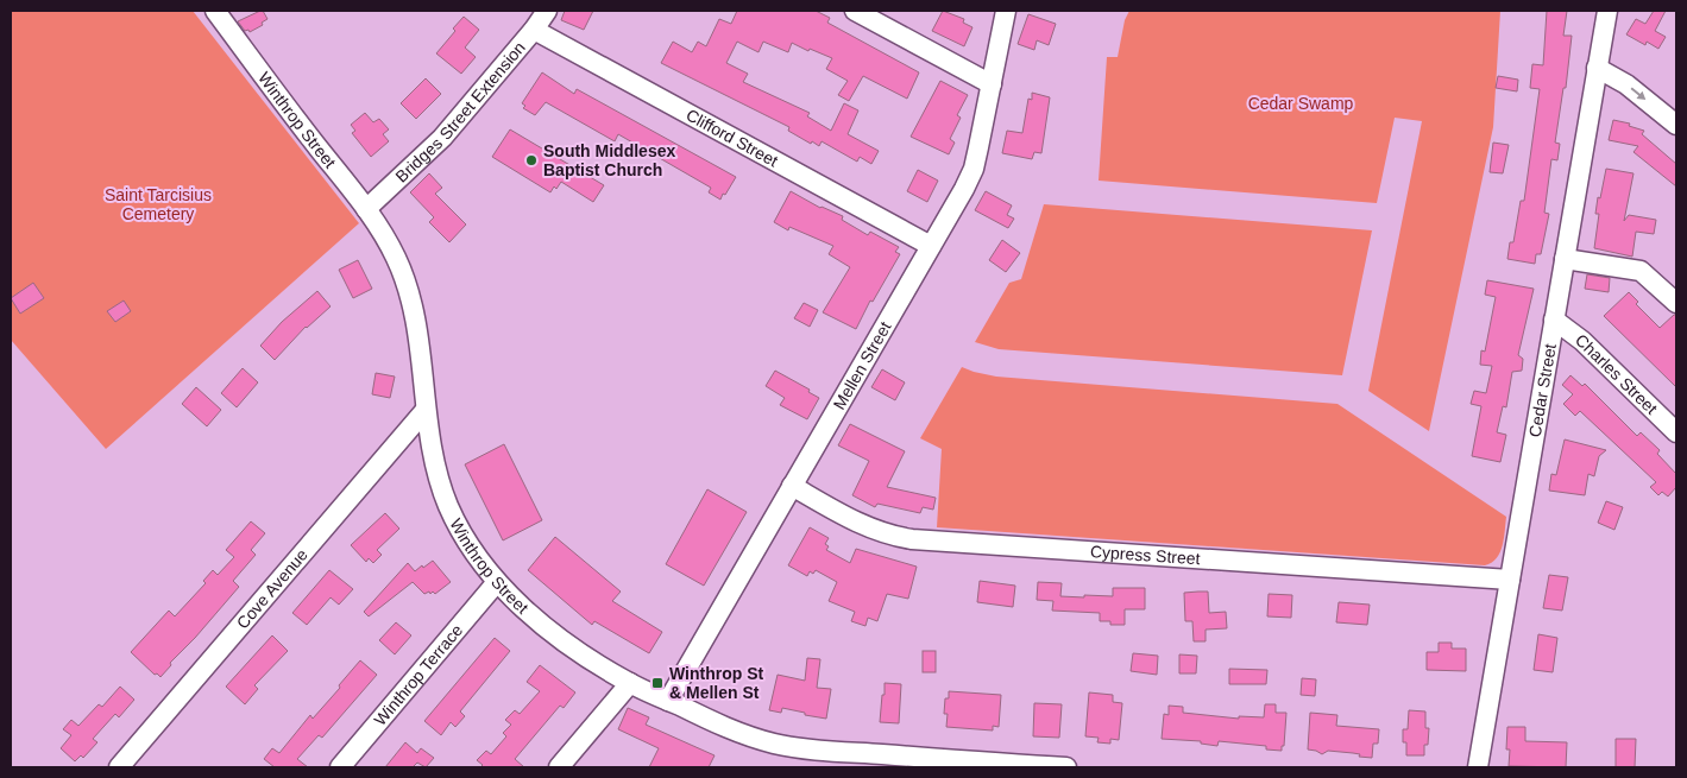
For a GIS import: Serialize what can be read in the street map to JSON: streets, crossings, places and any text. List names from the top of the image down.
{
  "streets": {
    "street": [
      "Bridges Street Extension",
      "Winthrop Street",
      "Clifford Street",
      "Mellen Street",
      "Charles Street",
      "Cedar Street",
      "Cypress Street",
      "Cove Avenue",
      "Winthrop Terrace"
    ]
  },
  "crossings": [
    ["Bridges Street Extension", "Winthrop Street"],
    ["Bridges Street Extension", "Clifford Street"],
    ["Winthrop Street", "Mellen Street"],
    ["Winthrop Street", "Cove Avenue"],
    ["Winthrop Street", "Winthrop Terrace"],
    ["Clifford Street", "Mellen Street"],
    ["Mellen Street", "Cypress Street"],
    ["Charles Street", "Cedar Street"],
    ["Cedar Street", "Cypress Street"]
  ],
  "parks": ["Cedar Swamp", "Saint Tarcisius Cemetery"],
  "places": {
    "other": ["South Middlesex Baptist Church"],
    "transit": ["Winthrop St & Mellen St"]
  }
}
